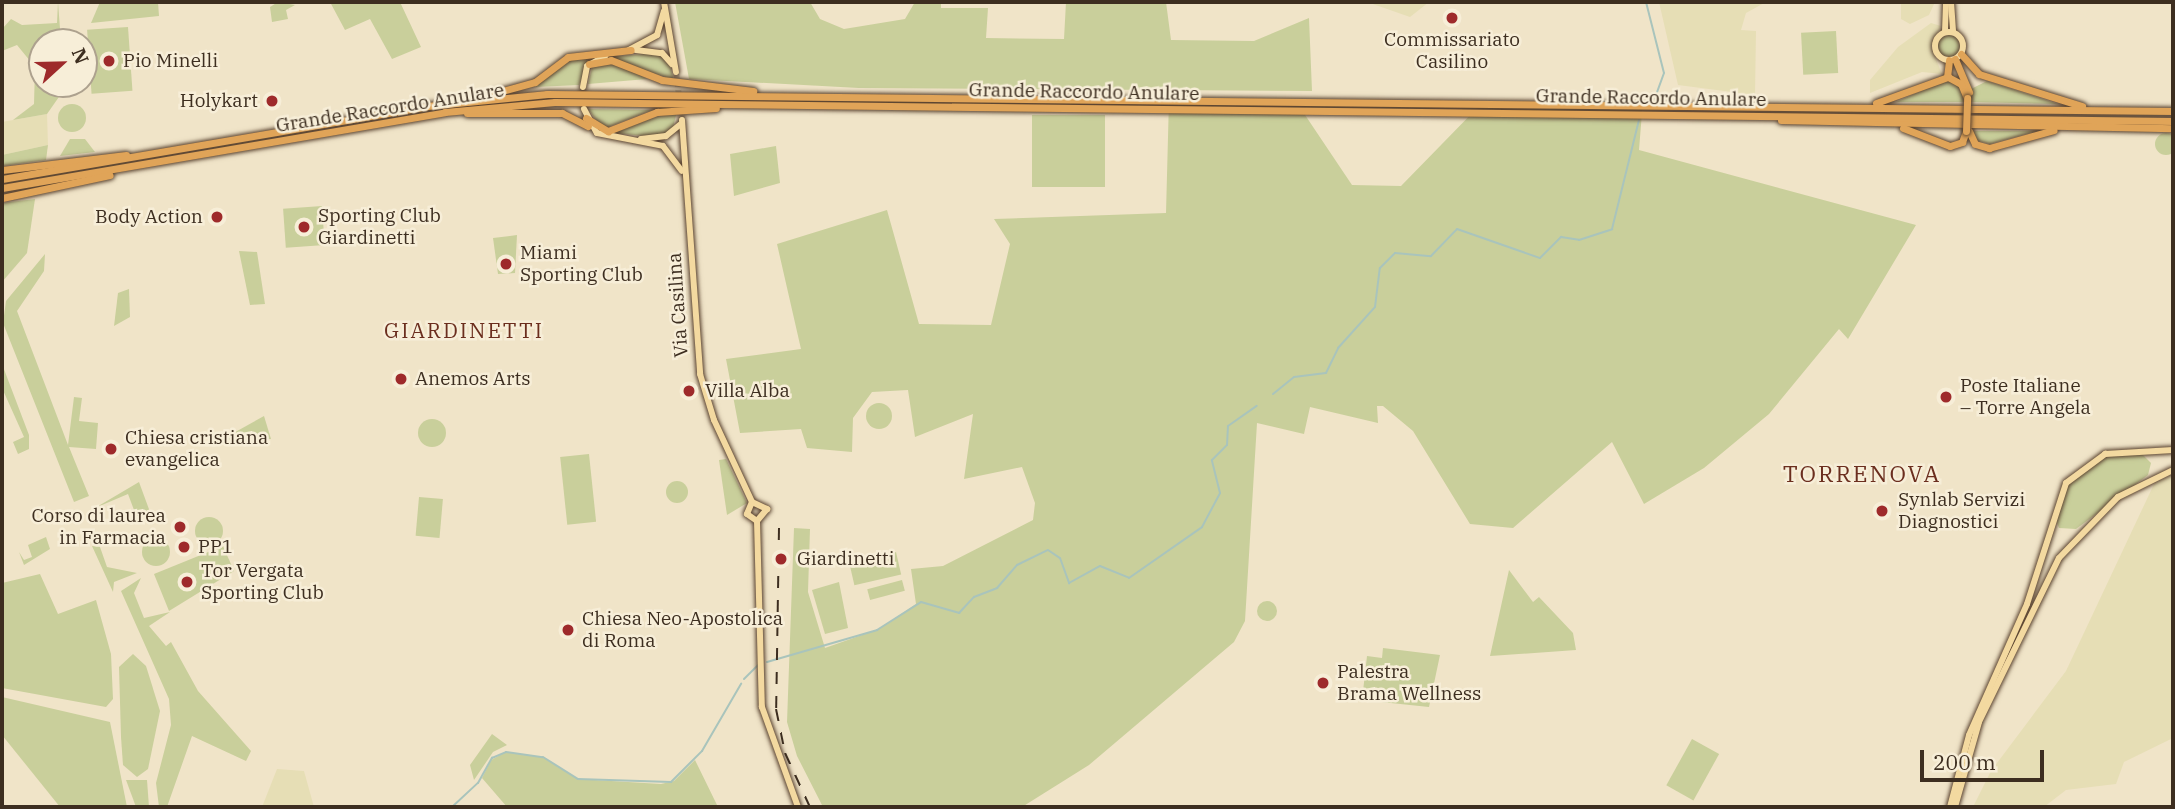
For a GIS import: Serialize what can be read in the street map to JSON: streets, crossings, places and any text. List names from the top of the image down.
{
  "streets": {
    "highway": ["Grande Raccordo Anulare"],
    "main road": ["Via Casilina"]
  },
  "districts": ["GIARDINETTI", "TORRENOVA"],
  "places": [
    "Commissariato Casilino",
    "Pio Minelli",
    "Holykart",
    "Body Action",
    "Sporting Club Giardinetti",
    "Miami Sporting Club",
    "Anemos Arts",
    "Villa Alba",
    "Poste Italiane – Torre Angela",
    "Chiesa cristiana evangelica",
    "Synlab Servizi Diagnostici",
    "Corso di laurea in Farmacia",
    "PP1",
    "Giardinetti",
    "Tor Vergata Sporting Club",
    "Chiesa Neo-Apostolica di Roma",
    "Palestra Brama Wellness"
  ],
  "scale_bar": "200 m",
  "north": "right"
}
